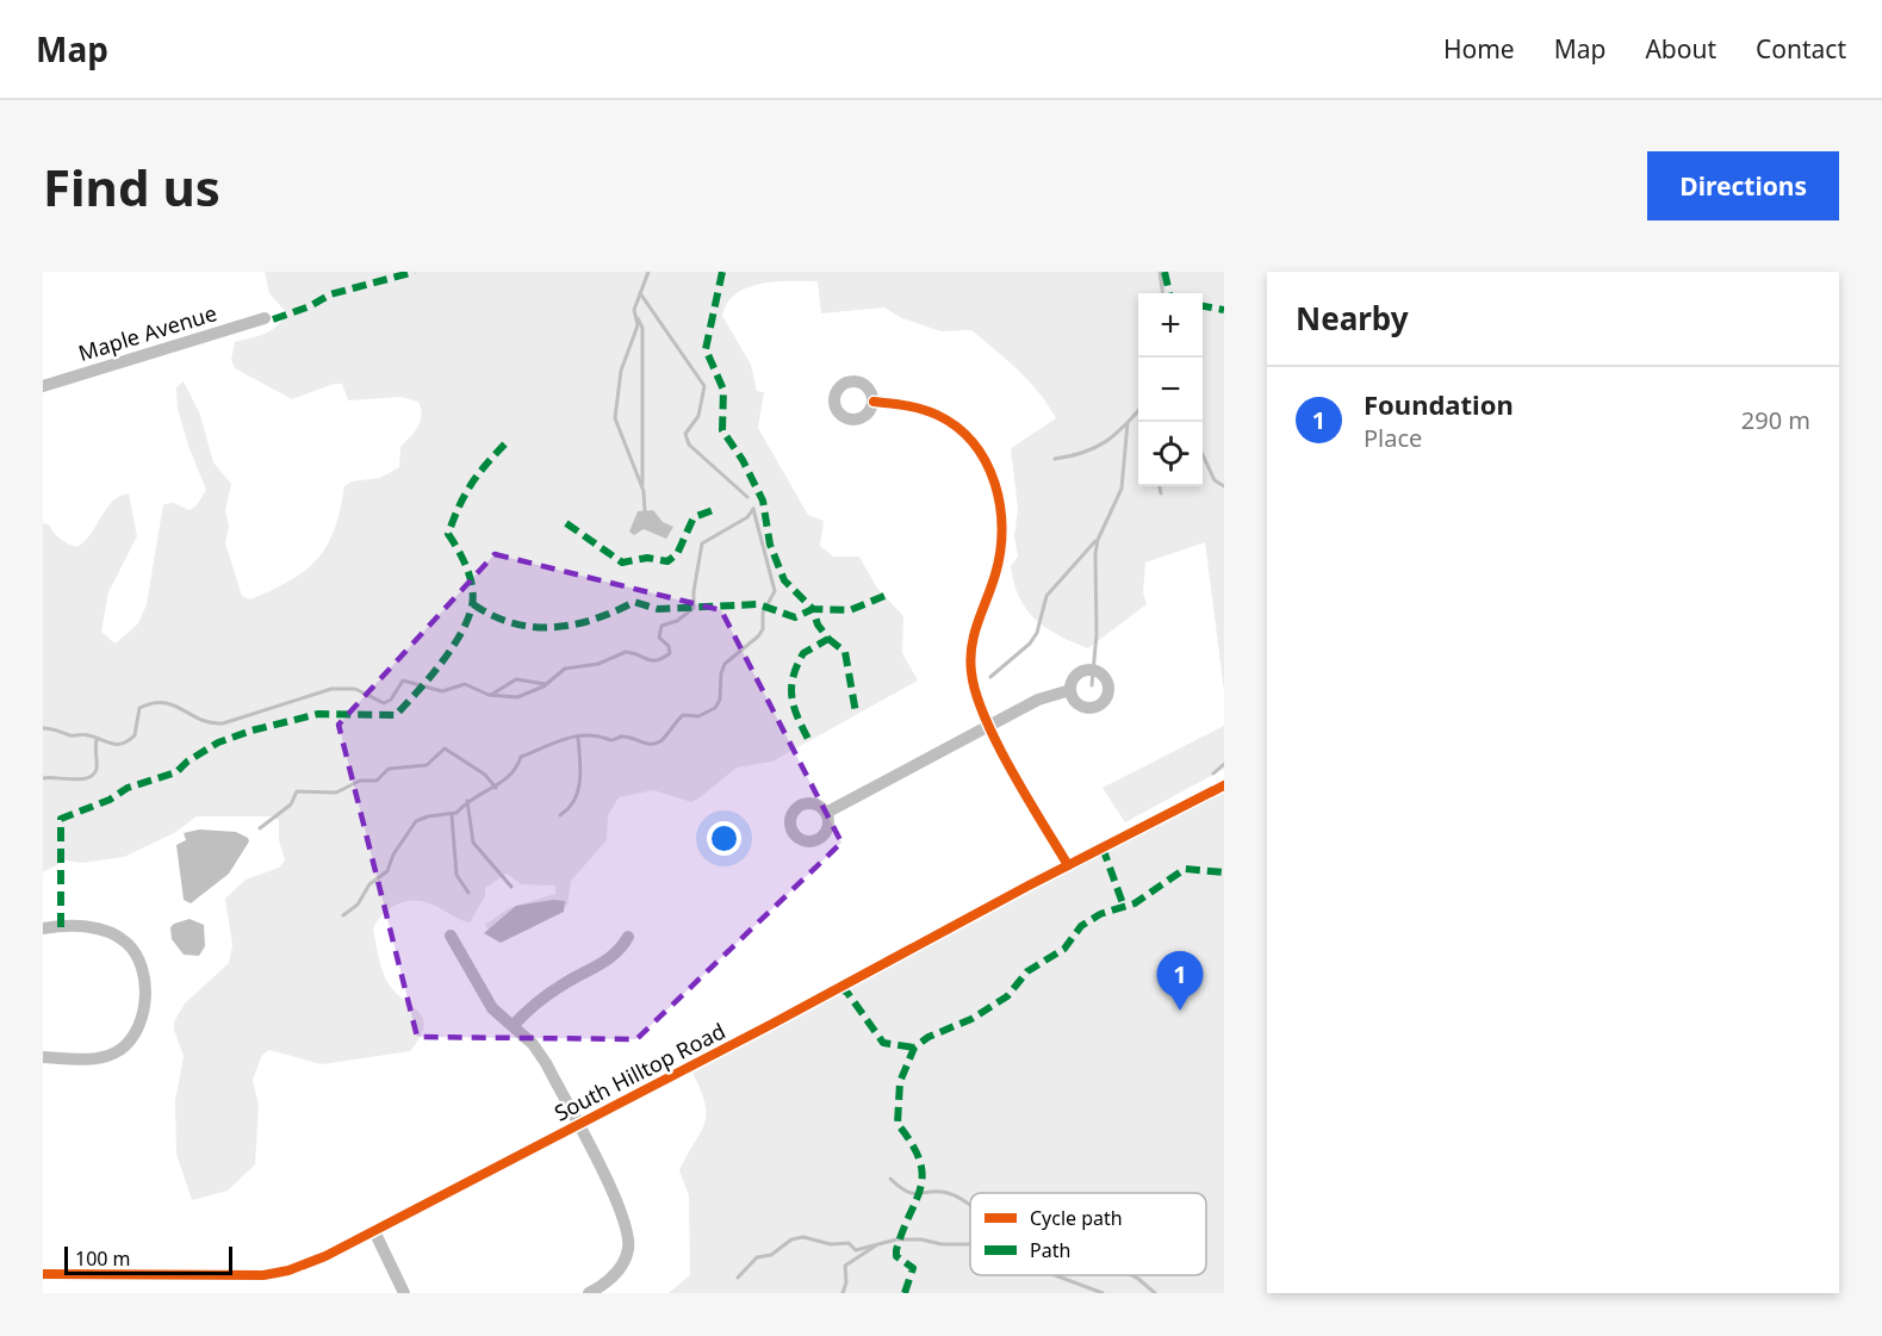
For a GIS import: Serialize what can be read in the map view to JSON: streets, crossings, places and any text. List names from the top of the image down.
{
  "streets": {
    "street": ["Maple Avenue", "South Hilltop Road"]
  },
  "legend": ["Cycle path", "Path"],
  "scale_bar": "100 m",
  "page": {
    "header": "Map",
    "nav": [
      "Home",
      "Map",
      "About",
      "Contact"
    ],
    "buttons": "Directions",
    "title": "Find us",
    "heading": "Nearby",
    "map_buttons": ["+", "−"],
    "list": [
      {
        "mark": "1",
        "name": "Foundation",
        "note": "Place",
        "value": "290 m"
      }
    ],
    "pins": "1",
    "scale": "100 m"
  }
}
